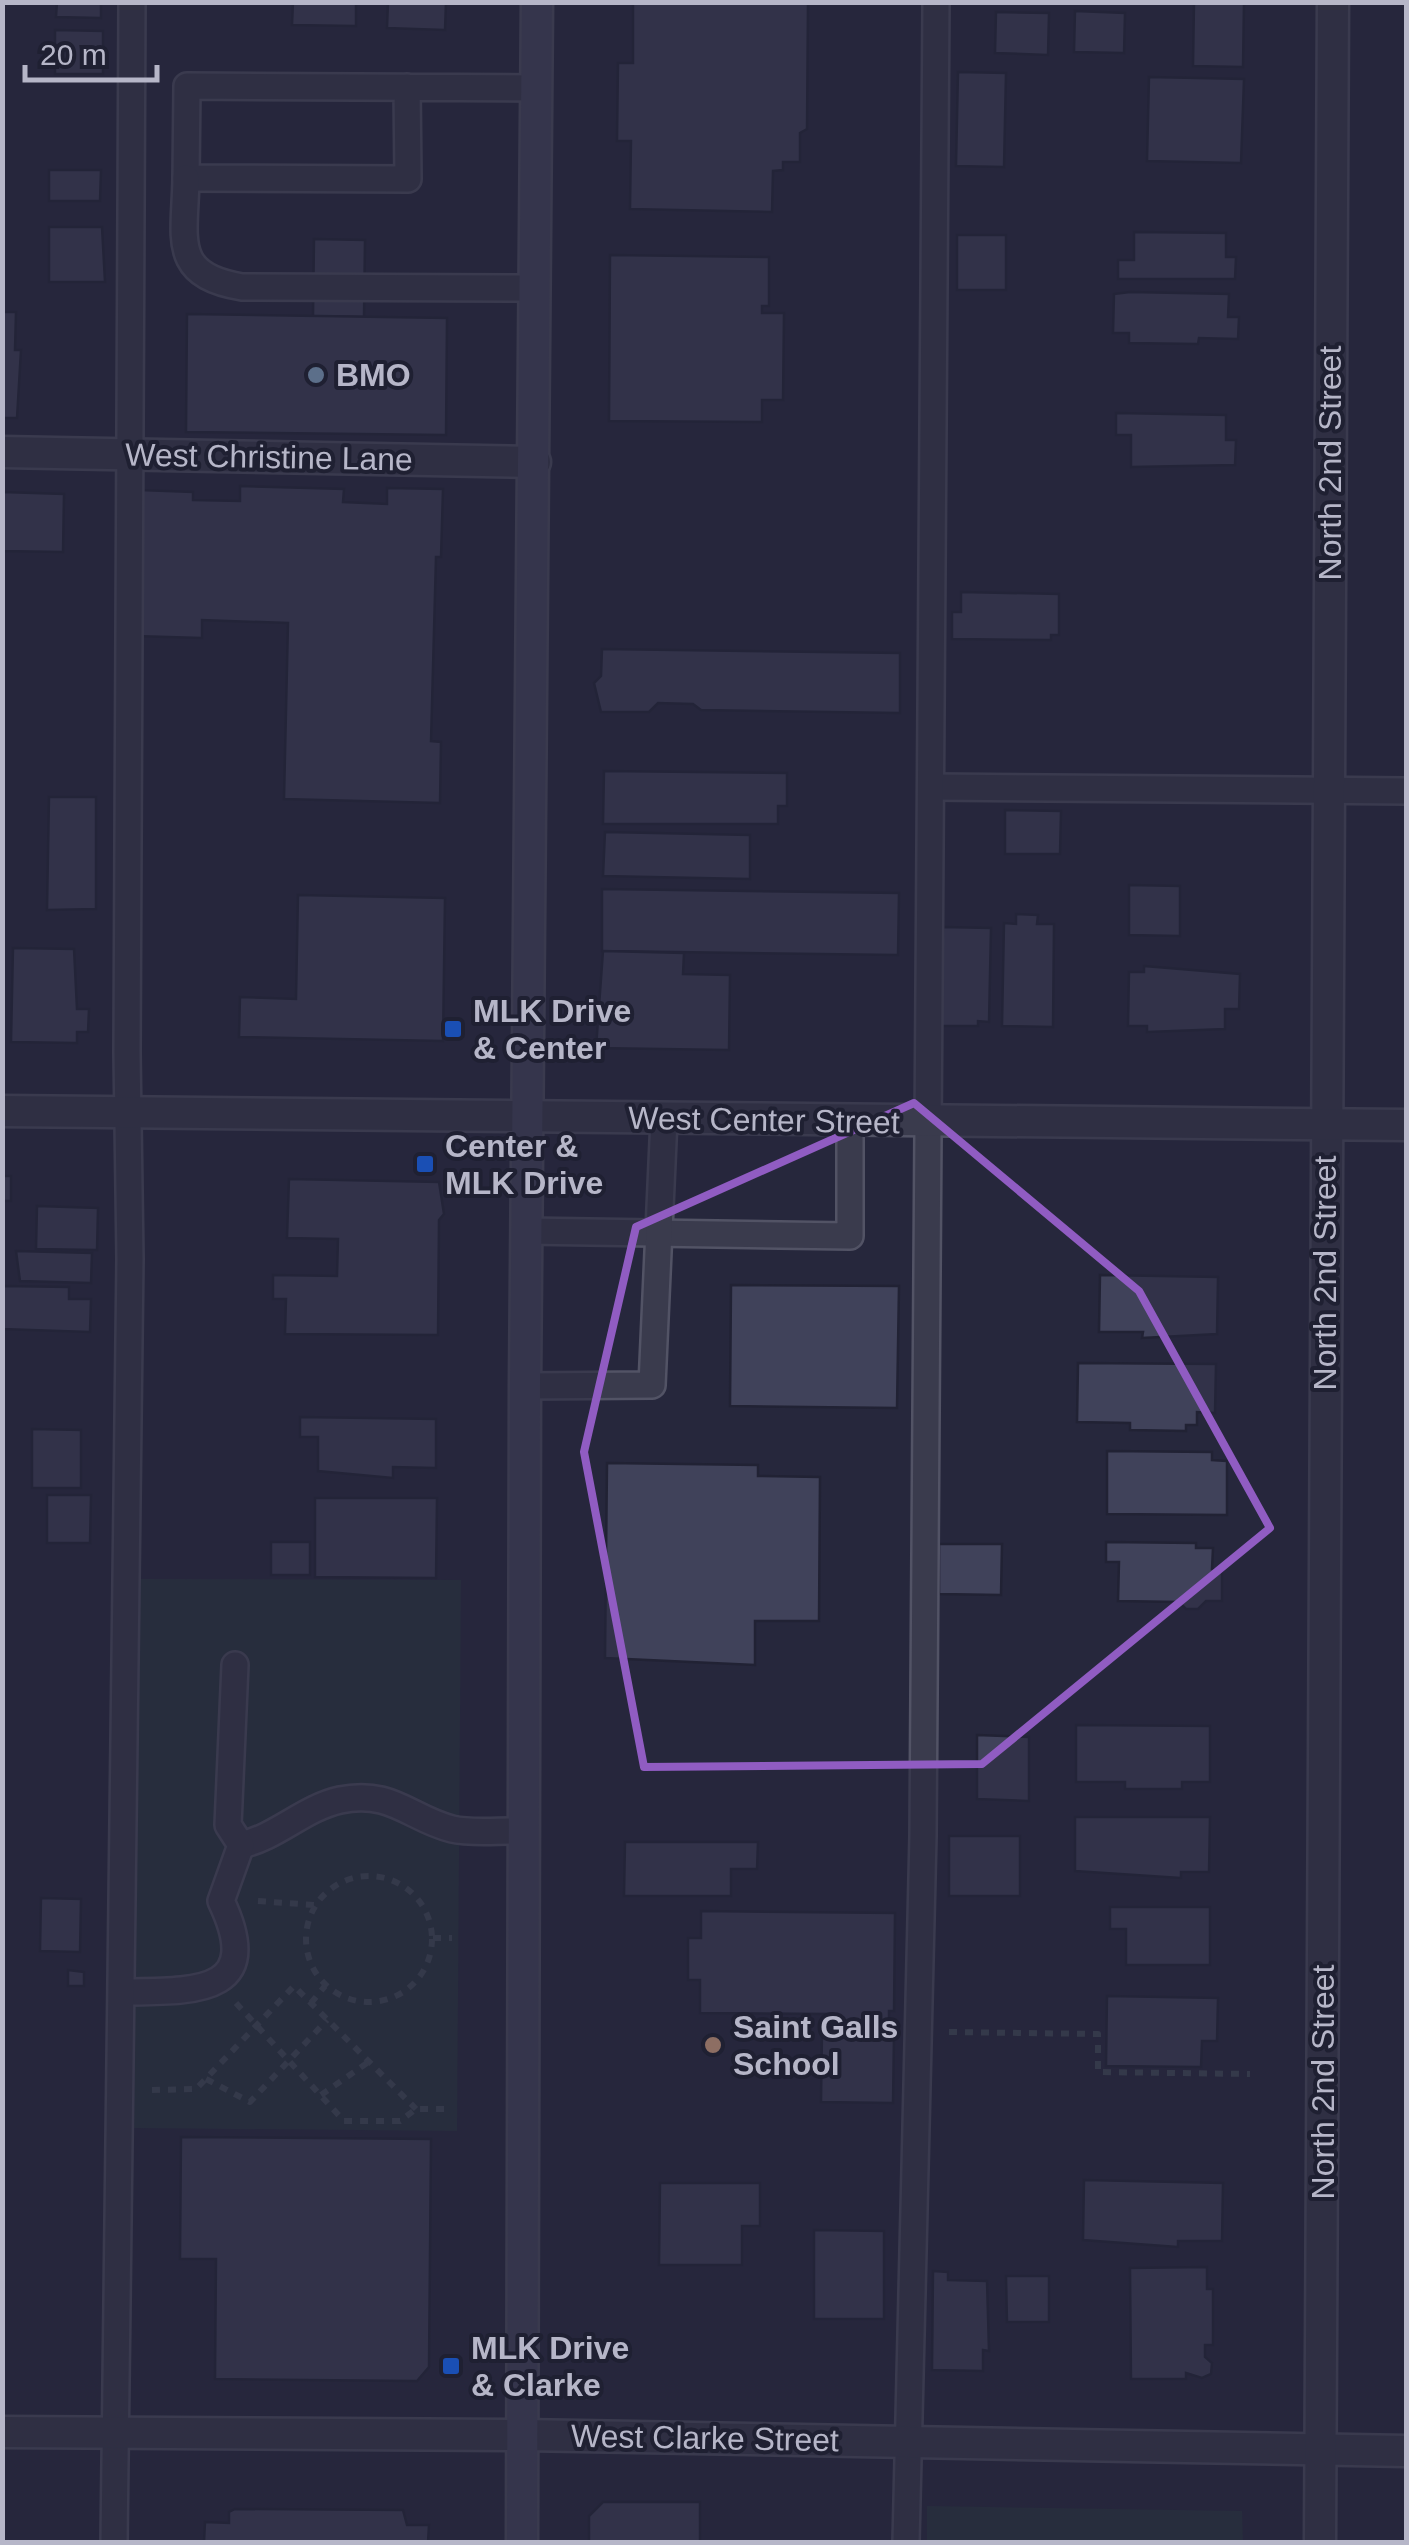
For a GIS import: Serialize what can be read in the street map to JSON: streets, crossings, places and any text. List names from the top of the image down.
{
  "streets": {
    "street": [
      "West Christine Lane",
      "North 2nd Street",
      "West Center Street",
      "West Clarke Street"
    ]
  },
  "crossings": [
    ["North 2nd Street", "West Center Street"],
    ["North 2nd Street", "West Clarke Street"]
  ],
  "places": {
    "other": ["BMO", "Saint Galls School"],
    "transit": ["MLK Drive & Center", "Center & MLK Drive", "MLK Drive & Clarke"]
  },
  "scale_bar": "20 m"
}
